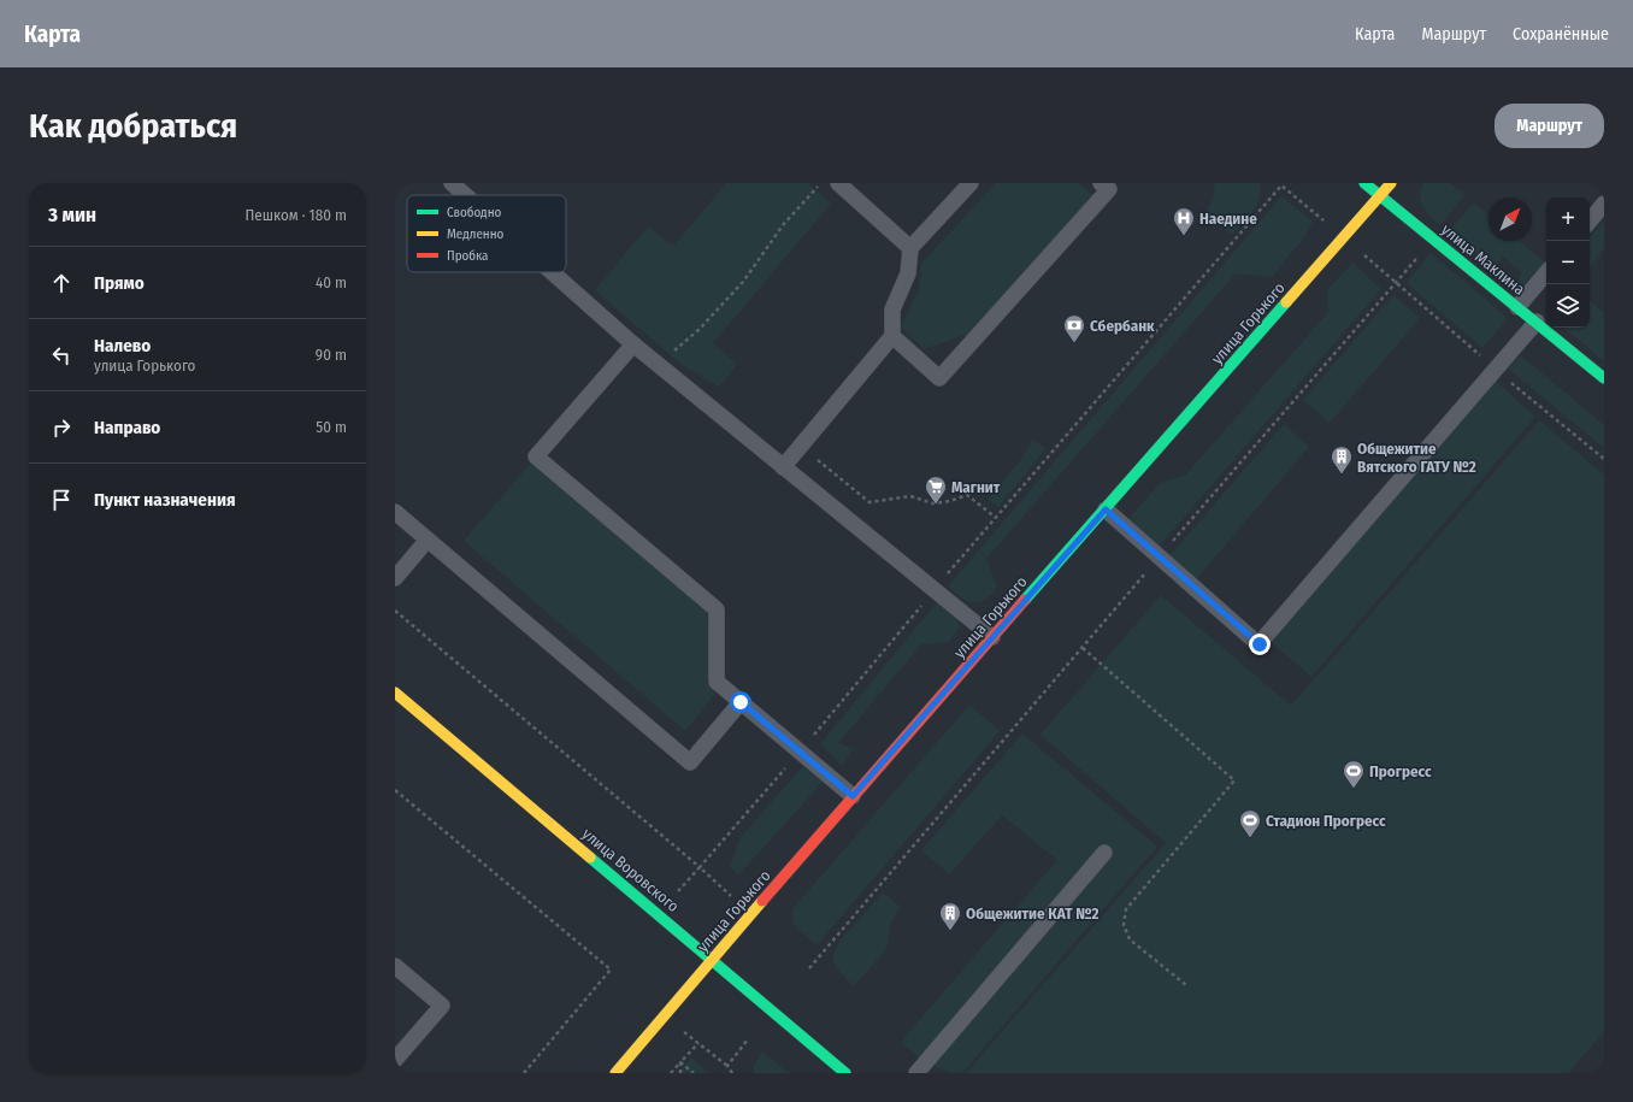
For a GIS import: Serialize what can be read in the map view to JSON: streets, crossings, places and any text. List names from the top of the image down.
{
  "streets": {
    "street": ["улица Маклина", "улица Горького", "улица Воровского"]
  },
  "crossings": [
    ["улица Маклина", "улица Горького"],
    ["улица Горького", "улица Воровского"]
  ],
  "places": {
    "hospital": ["Наедине"],
    "bank": ["Сбербанк"],
    "building": ["Общежитие Вятского ГАТУ №2", "Общежитие КАТ №2"],
    "supermarket": ["Магнит"],
    "sports": ["Прогресс", "Стадион Прогресс"]
  },
  "legend": ["Свободно", "Медленно", "Пробка"],
  "north": "top right",
  "page": {
    "header": "Карта",
    "nav": ["Карта", "Маршрут", "Сохранённые"],
    "buttons": "Маршрут",
    "title": "Как добраться",
    "heading": ["3 мин", "Пешком · 180 m"],
    "map_buttons": ["+", "−"],
    "list": [
      ["Прямо", "40 m"],
      ["Налево", "улица Горького", "90 m"],
      ["Направо", "50 m"],
      "Пункт назначения"
    ]
  }
}
